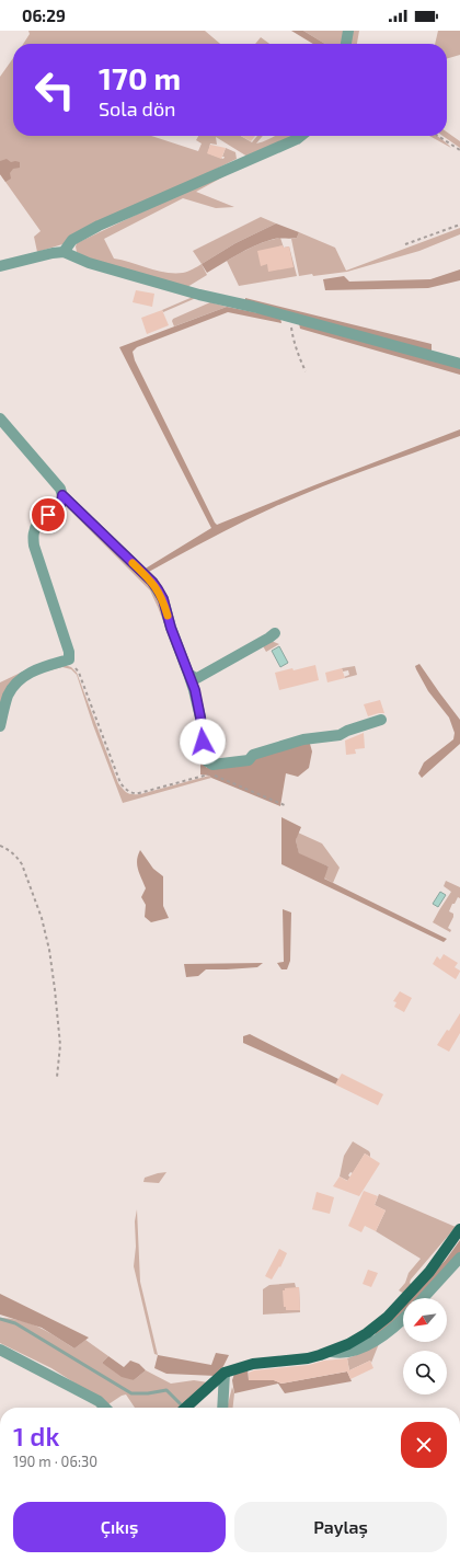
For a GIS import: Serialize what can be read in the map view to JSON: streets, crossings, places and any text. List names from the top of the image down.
{
  "north": "bottom left",
  "page": {
    "status": "06:29",
    "turn": ["170 m", "Sola dön"],
    "heading": ["1 dk", "190 m · 06:30"],
    "buttons": ["Çıkış", "Paylaş"]
  }
}
